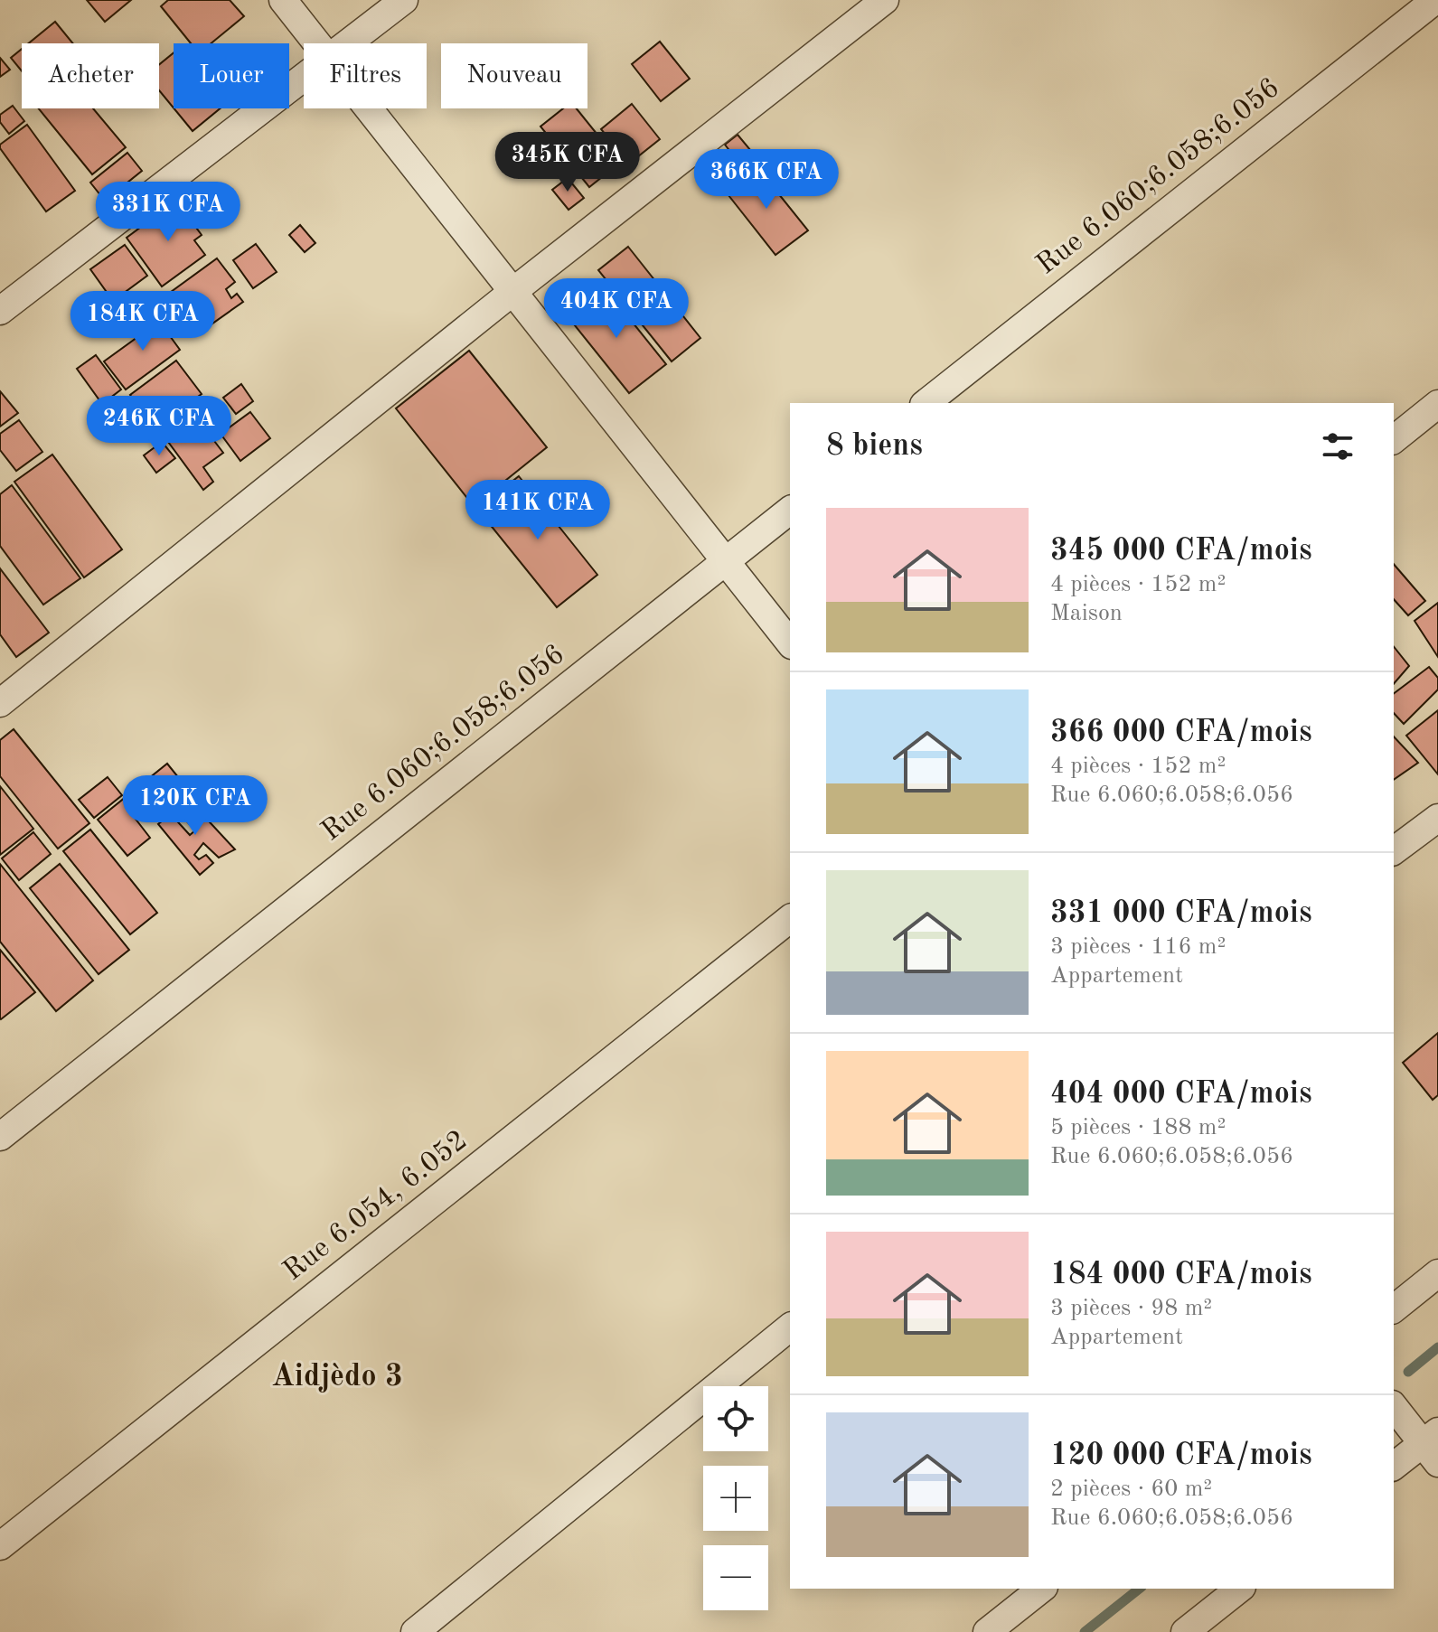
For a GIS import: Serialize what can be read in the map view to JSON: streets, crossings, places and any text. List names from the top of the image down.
{
  "streets": {
    "street": ["Rue 6.060;6.058;6.056", "Rue 6.054, 6.052"]
  },
  "districts": ["Aidjèdo 3"],
  "page": {
    "chip": [
      "Acheter",
      "Louer",
      "Filtres",
      "Nouveau"
    ],
    "price": [
      "345K CFA",
      "366K CFA",
      "331K CFA",
      "404K CFA",
      "184K CFA",
      "246K CFA",
      "141K CFA",
      "120K CFA"
    ],
    "heading": "8 biens",
    "list": [
      {
        "name": "345 000 CFA/mois",
        "note": "4 pièces · 152 m² · Maison"
      },
      {
        "name": "366 000 CFA/mois",
        "note": "4 pièces · 152 m² · Rue 6.060;6.058;6.056"
      },
      {
        "name": "331 000 CFA/mois",
        "note": "3 pièces · 116 m² · Appartement"
      },
      {
        "name": "404 000 CFA/mois",
        "note": "5 pièces · 188 m² · Rue 6.060;6.058;6.056"
      },
      {
        "name": "184 000 CFA/mois",
        "note": "3 pièces · 98 m² · Appartement"
      },
      {
        "name": "120 000 CFA/mois",
        "note": "2 pièces · 60 m² · Rue 6.060;6.058;6.056"
      }
    ],
    "map_buttons": ["+", "−"]
  }
}
